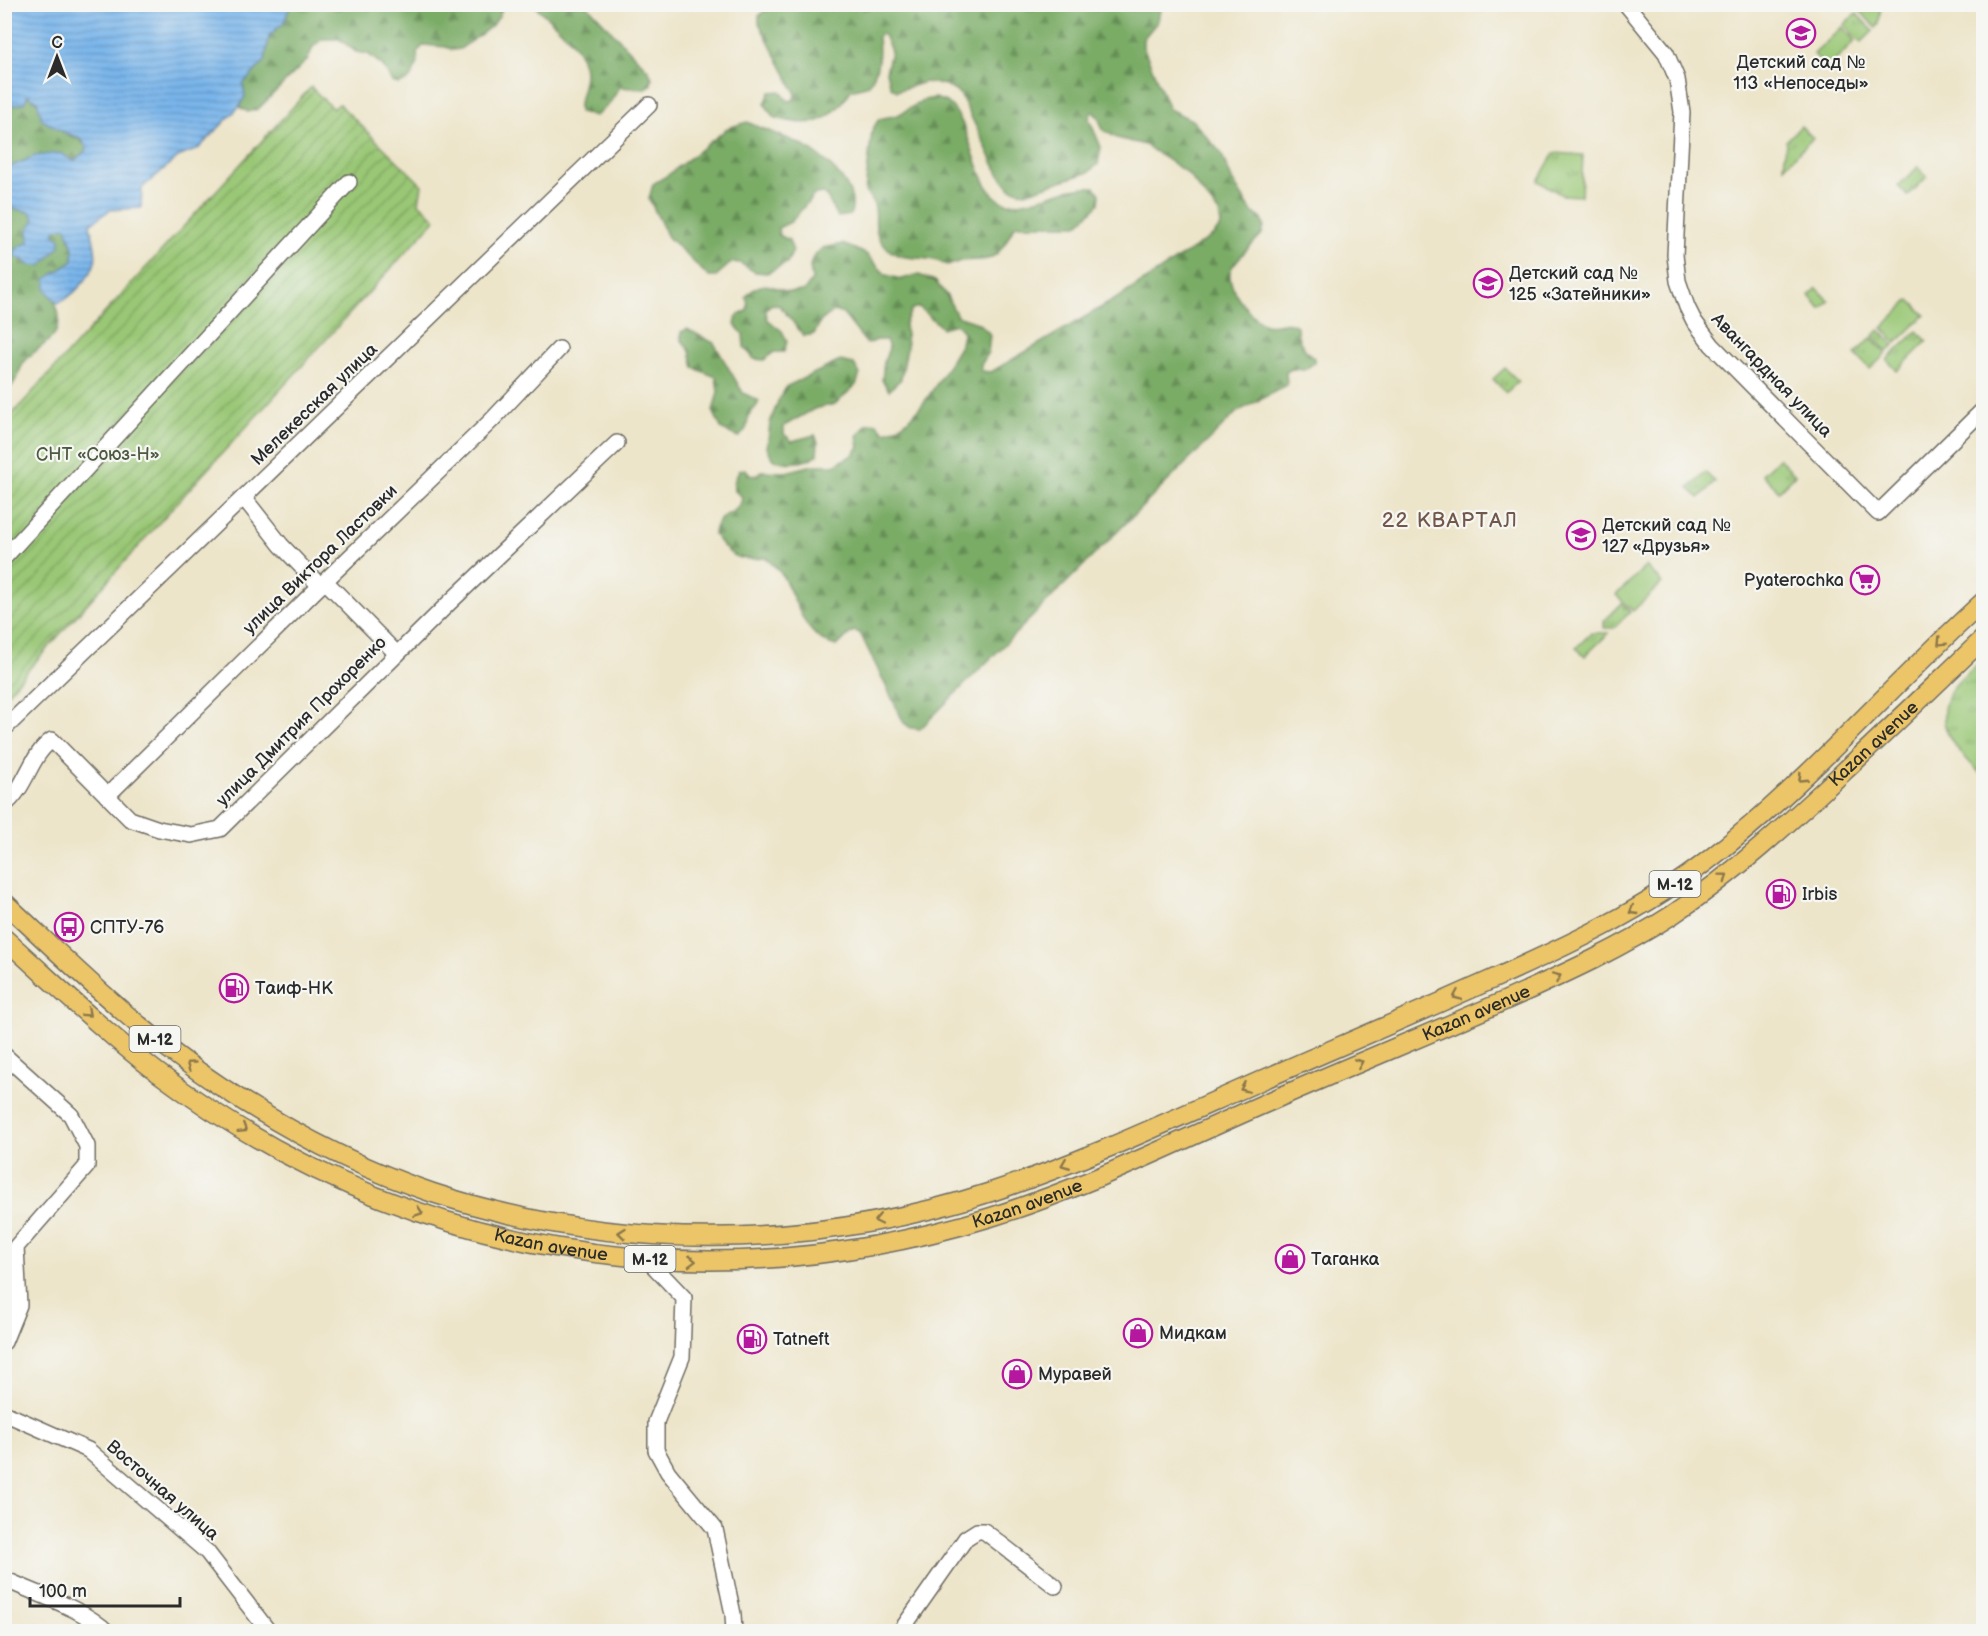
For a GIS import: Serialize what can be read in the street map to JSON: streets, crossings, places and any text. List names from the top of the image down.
{
  "streets": {
    "main road": ["Kazan avenue", "М-12"],
    "street": [
      "Авангардная улица",
      "Мелекесская улица",
      "улица Виктора Ластовки",
      "улица Дмитрия Прохоренко",
      "Восточная улица"
    ]
  },
  "crossings": [
    ["улица Виктора Ластовки", "улица Дмитрия Прохоренко"]
  ],
  "districts": ["22 КВАРТАЛ"],
  "parks": ["СНТ «Союз-Н»"],
  "places": {
    "school or university": ["Детский сад № 113 «Непоседы»", "Детский сад № 125 «Затейники»", "Детский сад № 127 «Друзья»"],
    "supermarket": ["Pyaterochka"],
    "fuel station": ["Irbis", "Таиф-НК", "Tatneft"],
    "bus stop": ["СПТУ-76"],
    "shop": ["Таганка", "Мидкам", "Муравей"]
  },
  "scale_bar": "100 m",
  "north": "top"
}
